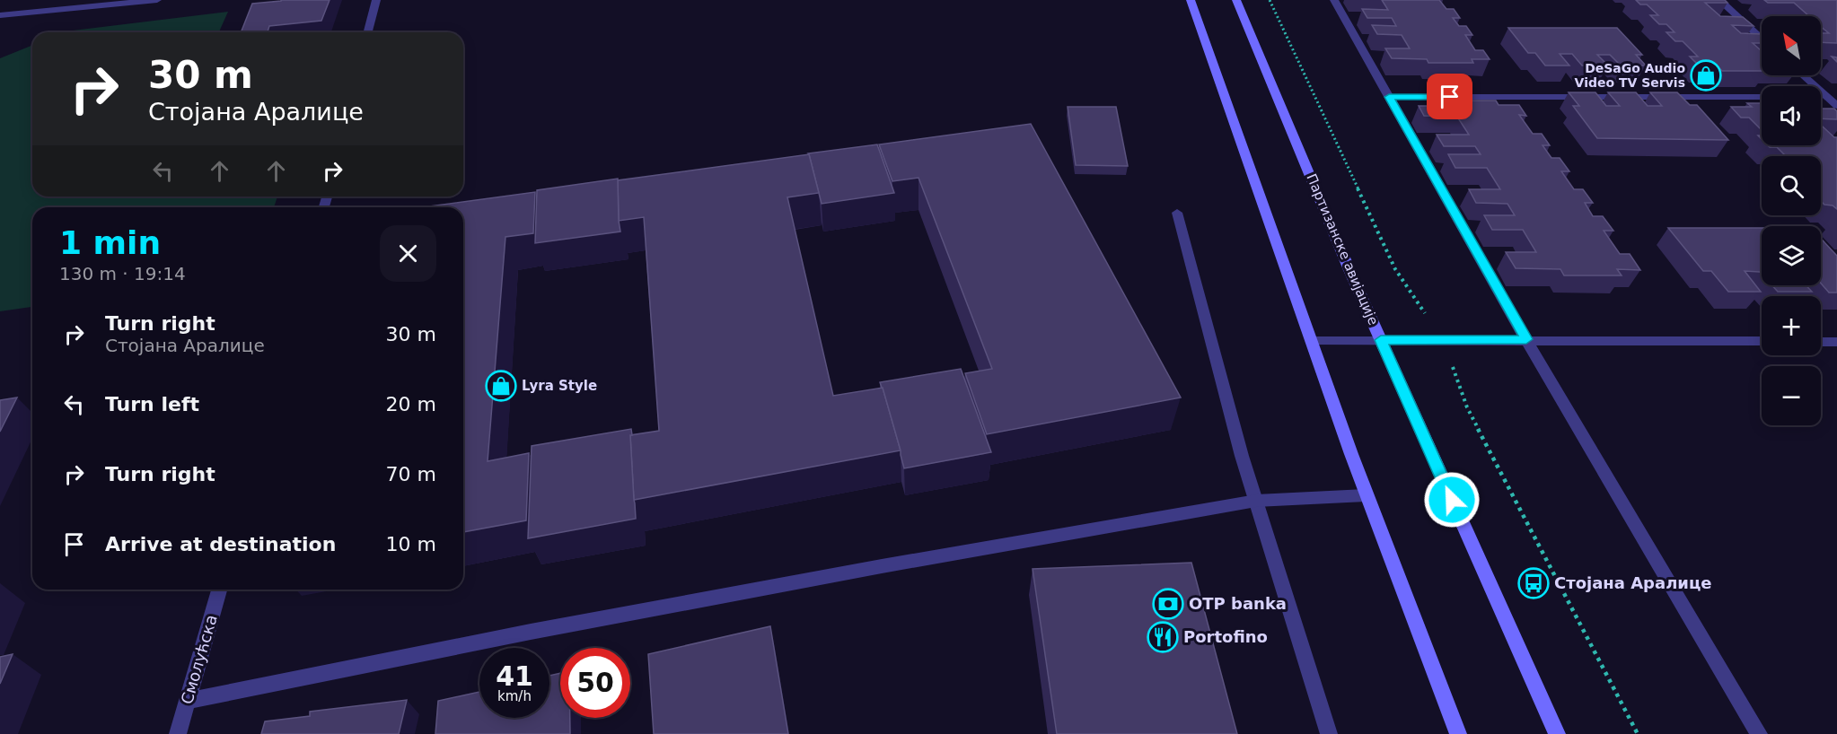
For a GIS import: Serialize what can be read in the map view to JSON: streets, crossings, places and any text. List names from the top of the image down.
{
  "streets": {
    "main road": ["Партизанске авијације"],
    "street": ["Смолућска"]
  },
  "places": {
    "shop": ["DeSaGo Audio Video TV Servis", "Lyra Style"],
    "bus stop": ["Стојана Аралице"],
    "bank": ["OTP banka"],
    "restaurant": ["Portofino"]
  },
  "north": "top left",
  "page": {
    "map_buttons": ["+", "−"],
    "turn": ["30 m", "Стојана Аралице"],
    "heading": ["1 min", "130 m · 19:14"],
    "list": [
      {
        "name": "Turn right",
        "note": "Стојана Аралице",
        "value": "30 m"
      },
      {
        "name": "Turn left",
        "value": "20 m"
      },
      {
        "name": "Turn right",
        "value": "70 m"
      },
      {
        "name": "Arrive at destination",
        "value": "10 m"
      }
    ],
    "speed": "41 km/h",
    "limit": "50"
  }
}
